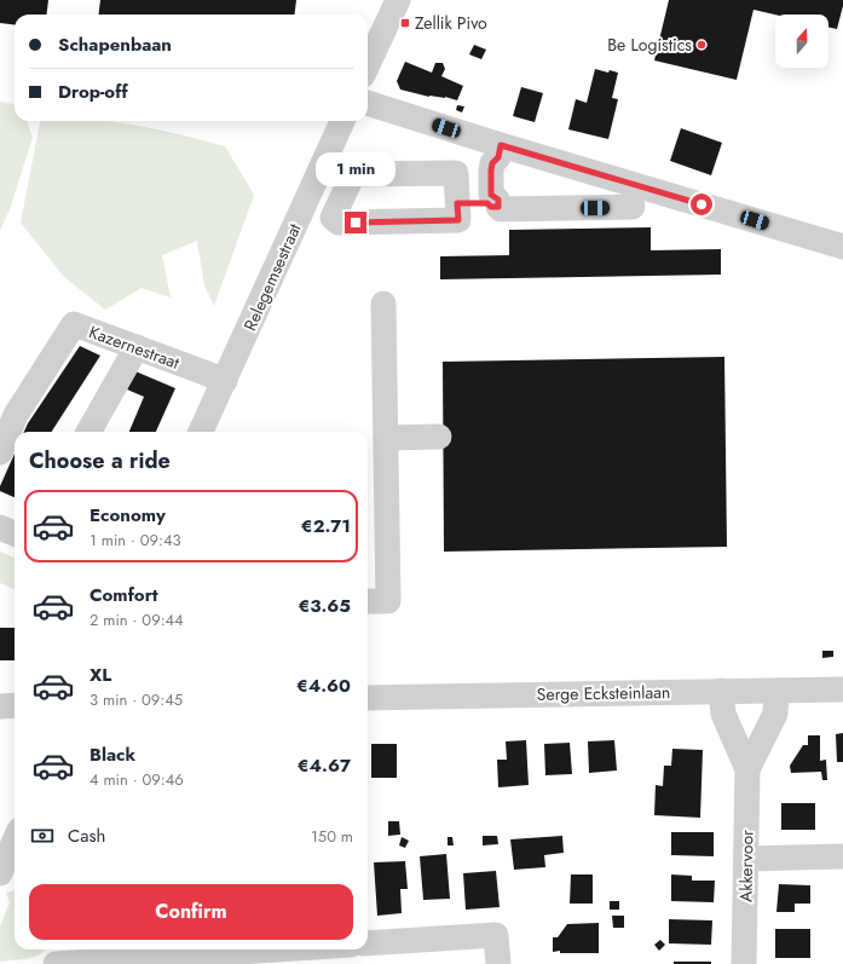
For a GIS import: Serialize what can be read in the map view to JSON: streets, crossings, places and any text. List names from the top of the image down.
{
  "streets": {
    "street": [
      "Relegemsestraat",
      "Kazernestraat",
      "Serge Ecksteinlaan",
      "Akkervoor"
    ]
  },
  "crossings": [
    ["Relegemsestraat", "Kazernestraat"],
    ["Serge Ecksteinlaan", "Akkervoor"]
  ],
  "places": {
    "transit": ["Zellik Pivo"],
    "other": ["Be Logistics"]
  },
  "north": "top",
  "page": {
    "banner": ["Schapenbaan", "Drop-off"],
    "bubble": "1 min",
    "heading": "Choose a ride",
    "list": [
      {
        "name": "Economy",
        "note": "1 min · 09:43",
        "value": "€2.71"
      },
      {
        "name": "Comfort",
        "note": "2 min · 09:44",
        "value": "€3.65"
      },
      {
        "name": "XL",
        "note": "3 min · 09:45",
        "value": "€4.60"
      },
      {
        "name": "Black",
        "note": "4 min · 09:46",
        "value": "€4.67"
      }
    ],
    "pay": ["Cash", "150 m"],
    "buttons": "Confirm"
  }
}
